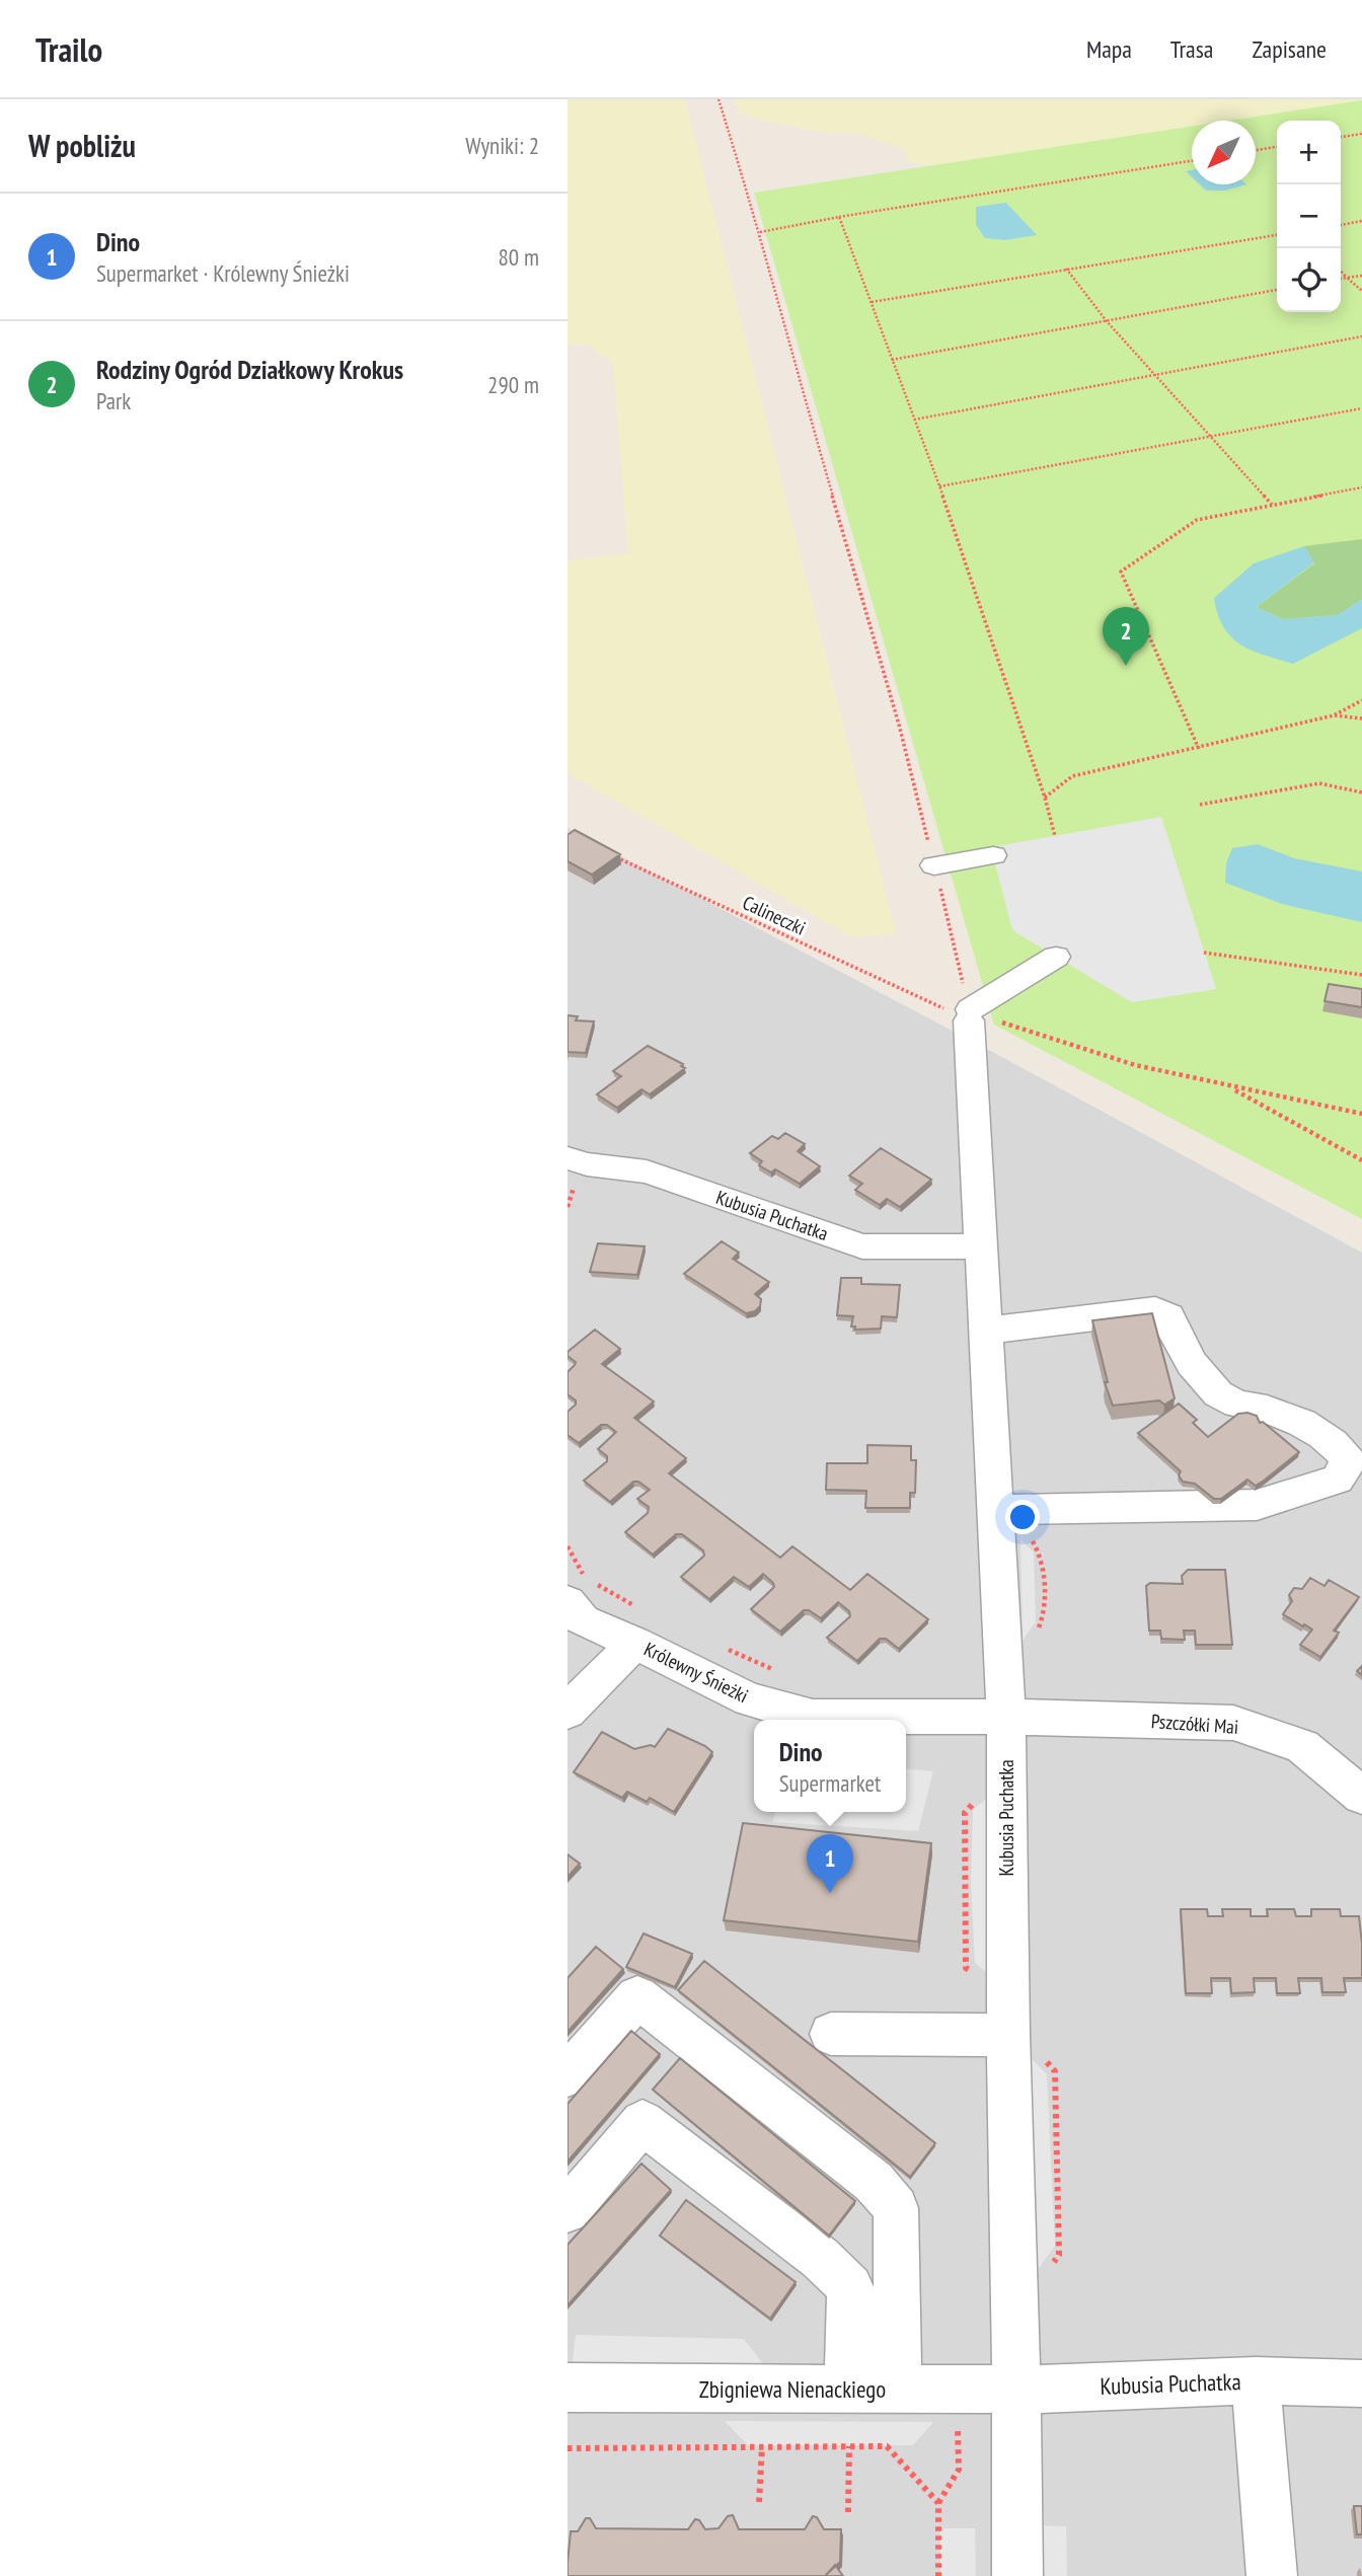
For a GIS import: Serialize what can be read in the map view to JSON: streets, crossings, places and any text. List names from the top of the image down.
{
  "streets": {
    "street": [
      "Kubusia Puchatka",
      "Królewny Śnieżki",
      "Pszczółki Mai",
      "Zbigniewa Nienackiego"
    ],
    "path": ["Calineczki"]
  },
  "crossings": [
    ["Calineczki", "Kubusia Puchatka"],
    ["Kubusia Puchatka", "Królewny Śnieżki"],
    ["Kubusia Puchatka", "Pszczółki Mai"],
    ["Kubusia Puchatka", "Zbigniewa Nienackiego"],
    ["Królewny Śnieżki", "Pszczółki Mai"]
  ],
  "north": "bottom left",
  "page": {
    "header": "Trailo",
    "nav": ["Mapa", "Trasa", "Zapisane"],
    "heading": ["W pobliżu", "Wyniki: 2"],
    "map_buttons": ["+", "−"],
    "list": [
      {
        "mark": "1",
        "name": "Dino",
        "note": "Supermarket · Królewny Śnieżki",
        "value": "80 m"
      },
      {
        "mark": "2",
        "name": "Rodziny Ogród Działkowy Krokus",
        "note": "Park",
        "value": "290 m"
      }
    ],
    "pins": ["2", "1"],
    "popup": ["Dino", "Supermarket"]
  }
}
